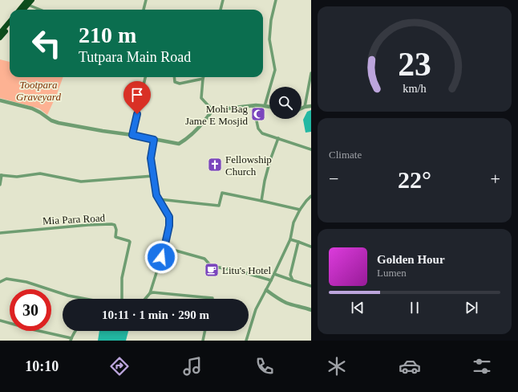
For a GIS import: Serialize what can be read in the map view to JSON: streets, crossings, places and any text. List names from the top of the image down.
{
  "streets": {
    "street": ["Mia Para Road"]
  },
  "parks": ["Tootpara Graveyard"],
  "places": {
    "mosque": ["Mohi Bag Jame E Mosjid"],
    "church": ["Fellowship Church"],
    "cafe": ["Litu's Hotel"]
  },
  "page": {
    "turn": ["210 m", "Tutpara Main Road"],
    "tile": "Climate",
    "heat": ["−", "22°", "+"],
    "song": ["Golden Hour", "Lumen"],
    "limit": "30",
    "trip": "10:11 · 1 min · 290 m",
    "tabs": "10:10",
    "gauge": ["23", "km/h"]
  }
}
